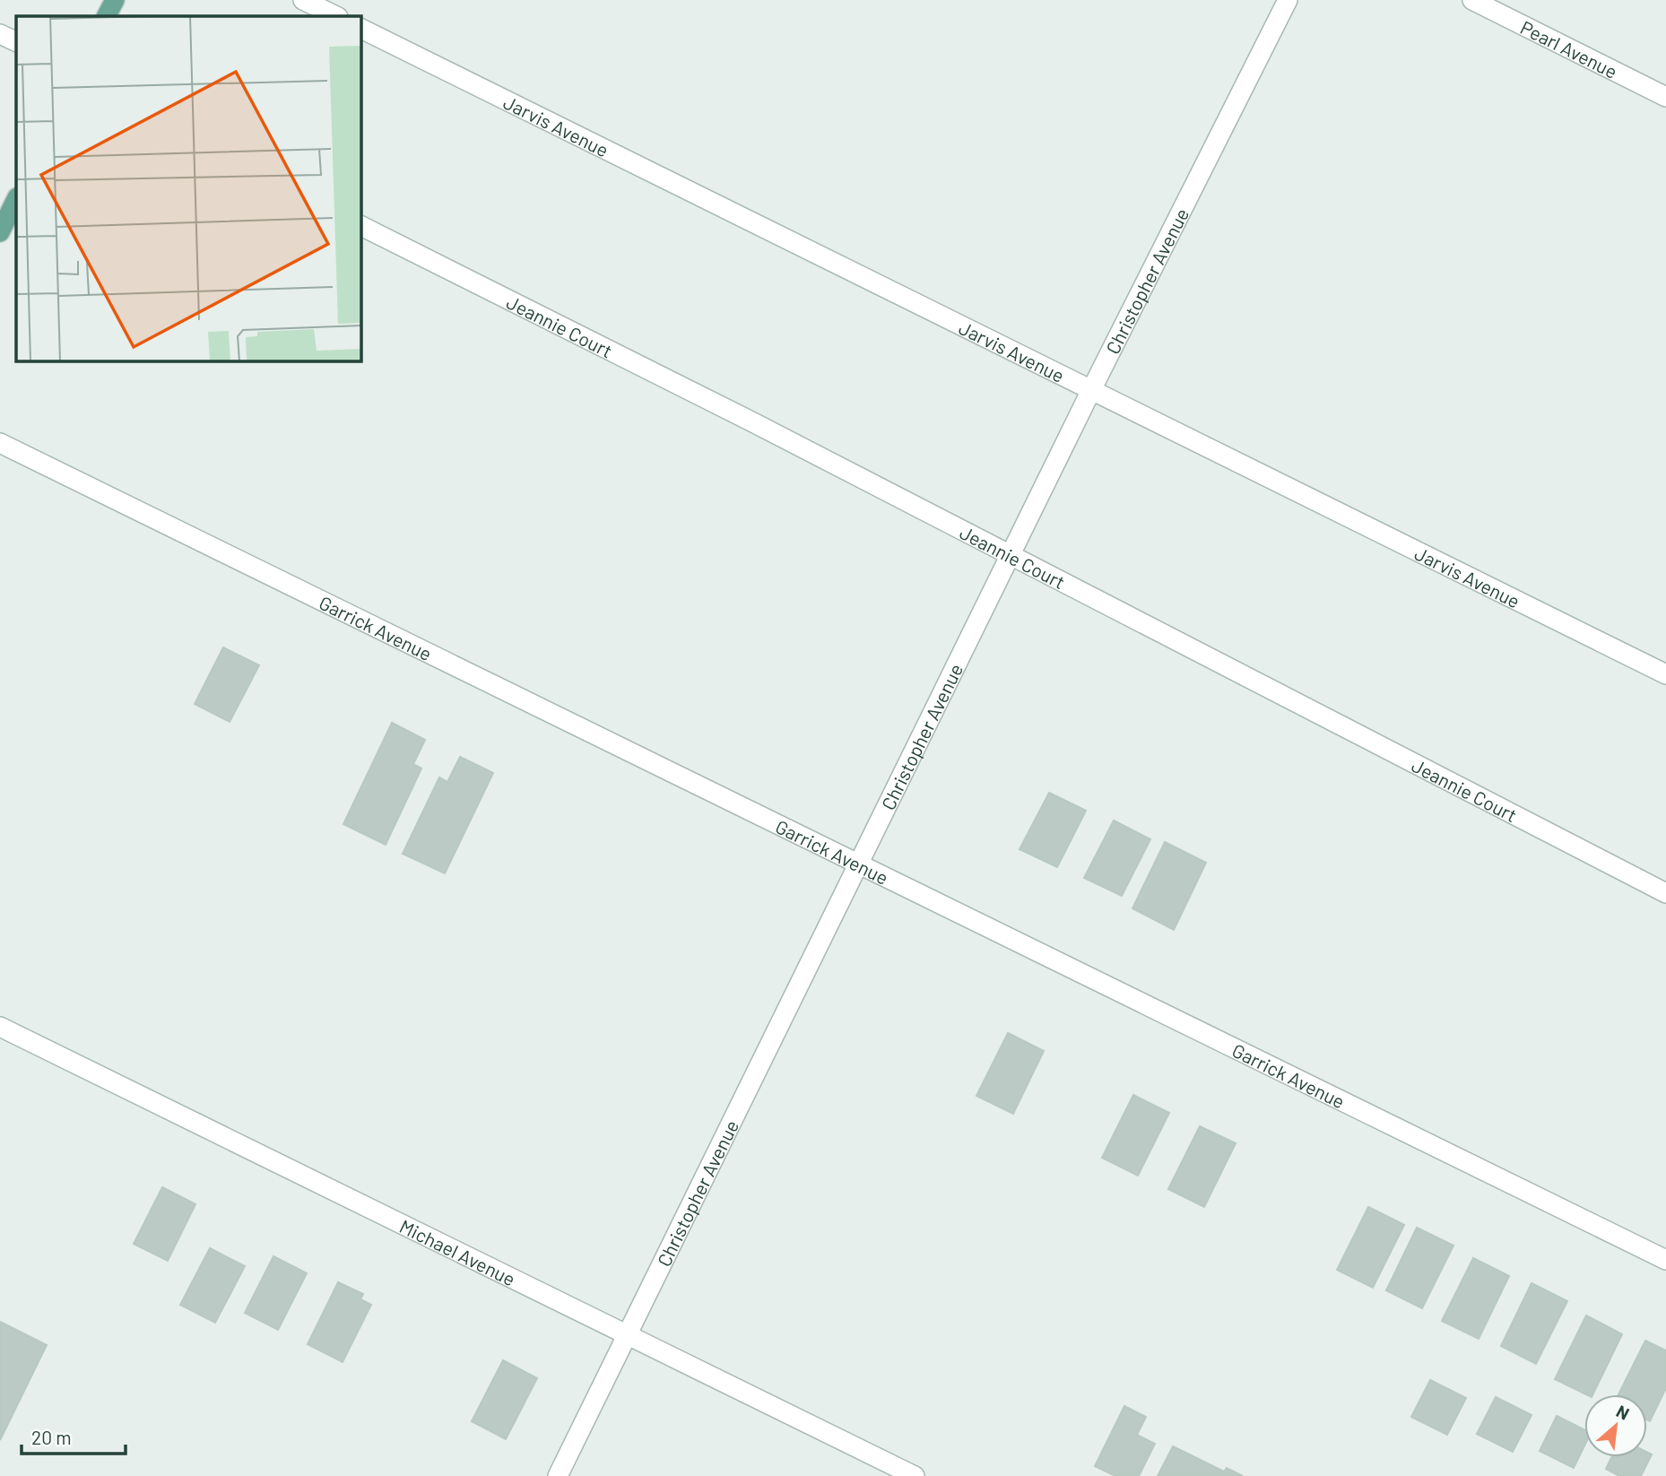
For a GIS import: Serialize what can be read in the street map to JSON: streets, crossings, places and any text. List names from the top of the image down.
{
  "streets": {
    "street": [
      "Pearl Avenue",
      "Jarvis Avenue",
      "Christopher Avenue",
      "Jeannie Court",
      "Garrick Avenue",
      "Michael Avenue"
    ]
  },
  "crossings": [
    ["Jarvis Avenue", "Christopher Avenue"],
    ["Christopher Avenue", "Jeannie Court"],
    ["Christopher Avenue", "Garrick Avenue"],
    ["Christopher Avenue", "Michael Avenue"]
  ],
  "scale_bar": "20 m",
  "north": "top right"
}
